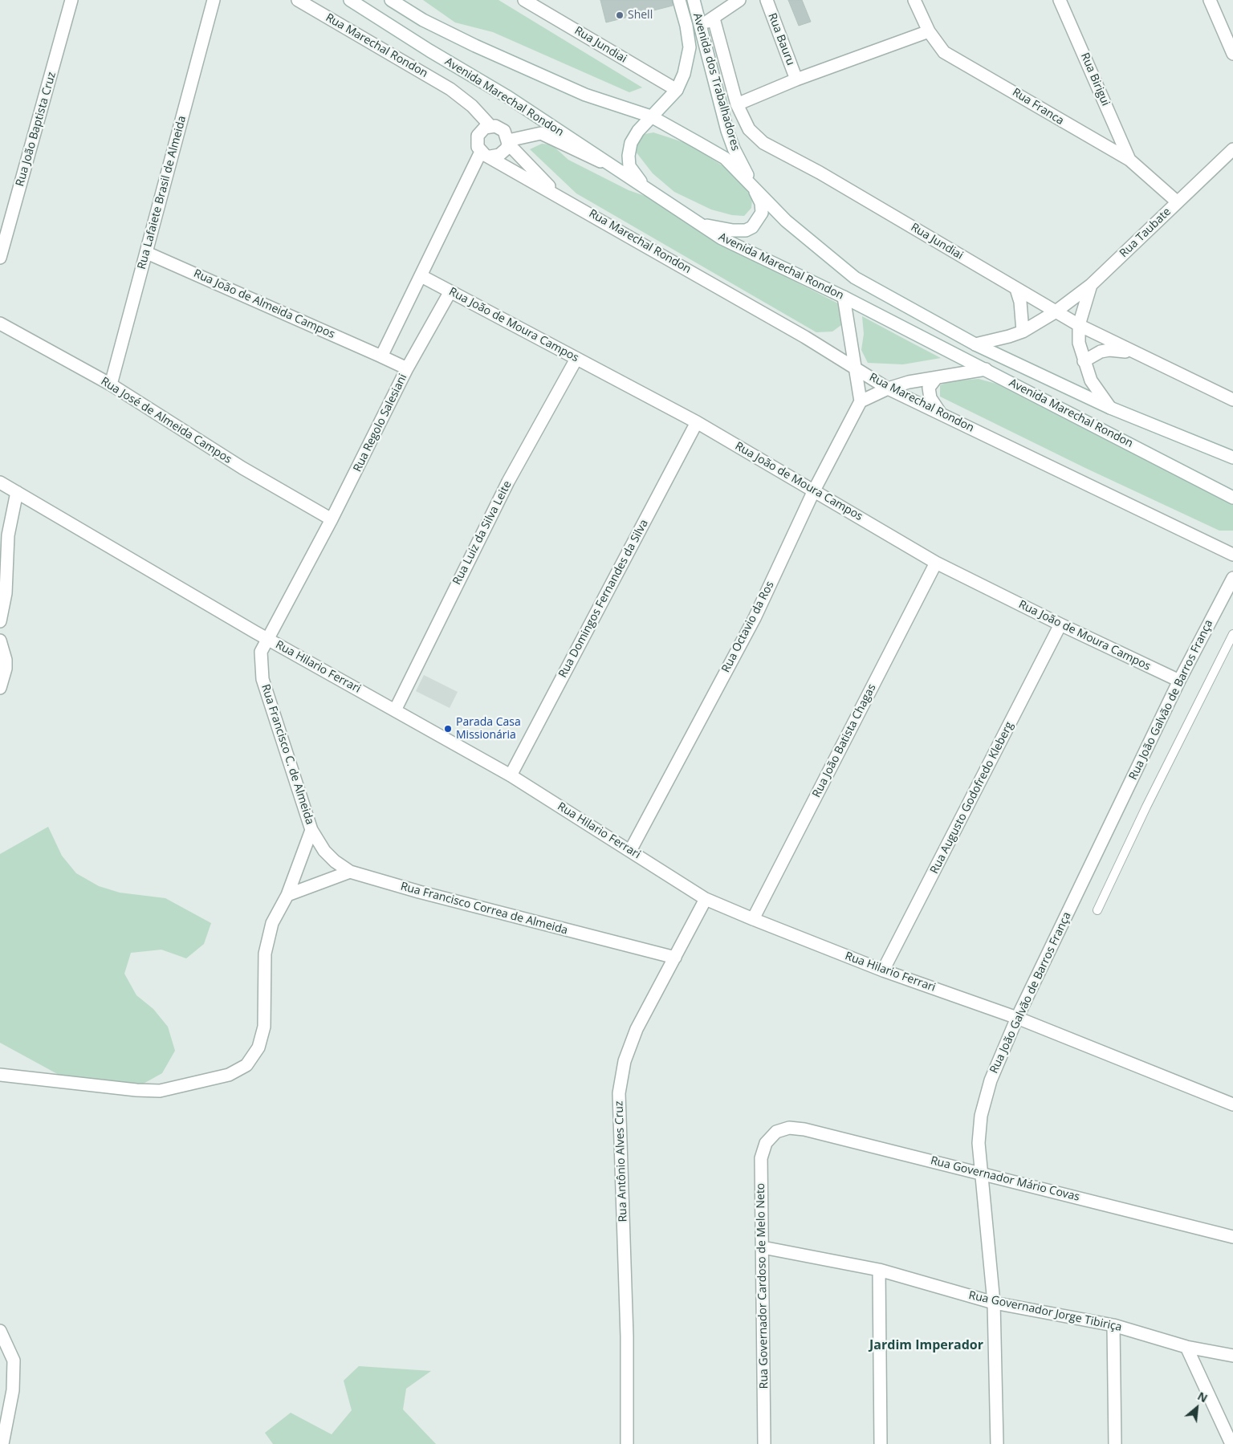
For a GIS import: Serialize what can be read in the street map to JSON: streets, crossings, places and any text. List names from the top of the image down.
{
  "streets": {
    "street": [
      "Rua Bauru",
      "Rua Jundiai",
      "Rua Marechal Rondon",
      "Rua Birigui",
      "Avenida dos Trabalhadores",
      "Avenida Marechal Rondon",
      "Rua Franca",
      "Rua João Baptista Cruz",
      "Rua Lafaiete Brasil de Almeida",
      "Rua Taubate",
      "Rua João de Almeida Campos",
      "Rua João de Moura Campos",
      "Rua José de Almeida Campos",
      "Rua Regolo Salesiani",
      "Rua Luiz da Silva Leite",
      "Rua Domingos Fernandes da Silva",
      "Rua Octavio da Ros",
      "Rua Hilario Ferrari",
      "Rua João Galvão de Barros França",
      "Rua João Batista Chagas",
      "Rua Francisco C. de Almeida",
      "Rua Augusto Godofredo Kleberg",
      "Rua Francisco Correa de Almeida",
      "Rua Antônio Alves Cruz",
      "Rua Governador Mário Covas",
      "Rua Governador Cardoso de Melo Neto",
      "Rua Governador Jorge Tibiriça"
    ]
  },
  "crossings": [
    ["Rua Jundiai", "Avenida dos Trabalhadores"],
    ["Rua Jundiai", "Rua Taubate"],
    ["Rua Birigui", "Rua Franca"],
    ["Avenida dos Trabalhadores", "Avenida Marechal Rondon"],
    ["Avenida Marechal Rondon", "Rua Taubate"],
    ["Rua Franca", "Rua Taubate"],
    ["Rua Lafaiete Brasil de Almeida", "Rua João de Almeida Campos"],
    ["Rua Lafaiete Brasil de Almeida", "Rua José de Almeida Campos"],
    ["Rua João de Almeida Campos", "Rua Regolo Salesiani"],
    ["Rua João de Moura Campos", "Rua Luiz da Silva Leite"],
    ["Rua João de Moura Campos", "Rua Domingos Fernandes da Silva"],
    ["Rua João de Moura Campos", "Rua Octavio da Ros"],
    ["Rua João de Moura Campos", "Rua João Galvão de Barros França"],
    ["Rua João de Moura Campos", "Rua João Batista Chagas"],
    ["Rua João de Moura Campos", "Rua Augusto Godofredo Kleberg"],
    ["Rua José de Almeida Campos", "Rua Regolo Salesiani"],
    ["Rua Regolo Salesiani", "Rua Hilario Ferrari"],
    ["Rua Regolo Salesiani", "Rua Francisco C. de Almeida"],
    ["Rua Luiz da Silva Leite", "Rua Hilario Ferrari"],
    ["Rua Domingos Fernandes da Silva", "Rua Hilario Ferrari"],
    ["Rua Octavio da Ros", "Rua Hilario Ferrari"],
    ["Rua Hilario Ferrari", "Rua João Galvão de Barros França"],
    ["Rua Hilario Ferrari", "Rua João Batista Chagas"],
    ["Rua Hilario Ferrari", "Rua Francisco C. de Almeida"],
    ["Rua Hilario Ferrari", "Rua Augusto Godofredo Kleberg"],
    ["Rua Hilario Ferrari", "Rua Antônio Alves Cruz"],
    ["Rua João Galvão de Barros França", "Rua Governador Mário Covas"],
    ["Rua João Galvão de Barros França", "Rua Governador Jorge Tibiriça"],
    ["Rua Francisco C. de Almeida", "Rua Francisco Correa de Almeida"],
    ["Rua Francisco Correa de Almeida", "Rua Antônio Alves Cruz"],
    ["Rua Governador Mário Covas", "Rua Governador Cardoso de Melo Neto"],
    ["Rua Governador Cardoso de Melo Neto", "Rua Governador Jorge Tibiriça"]
  ],
  "districts": ["Jardim Imperador"],
  "places": ["Shell", "Parada Casa Missionária"],
  "north": "top right"
}
